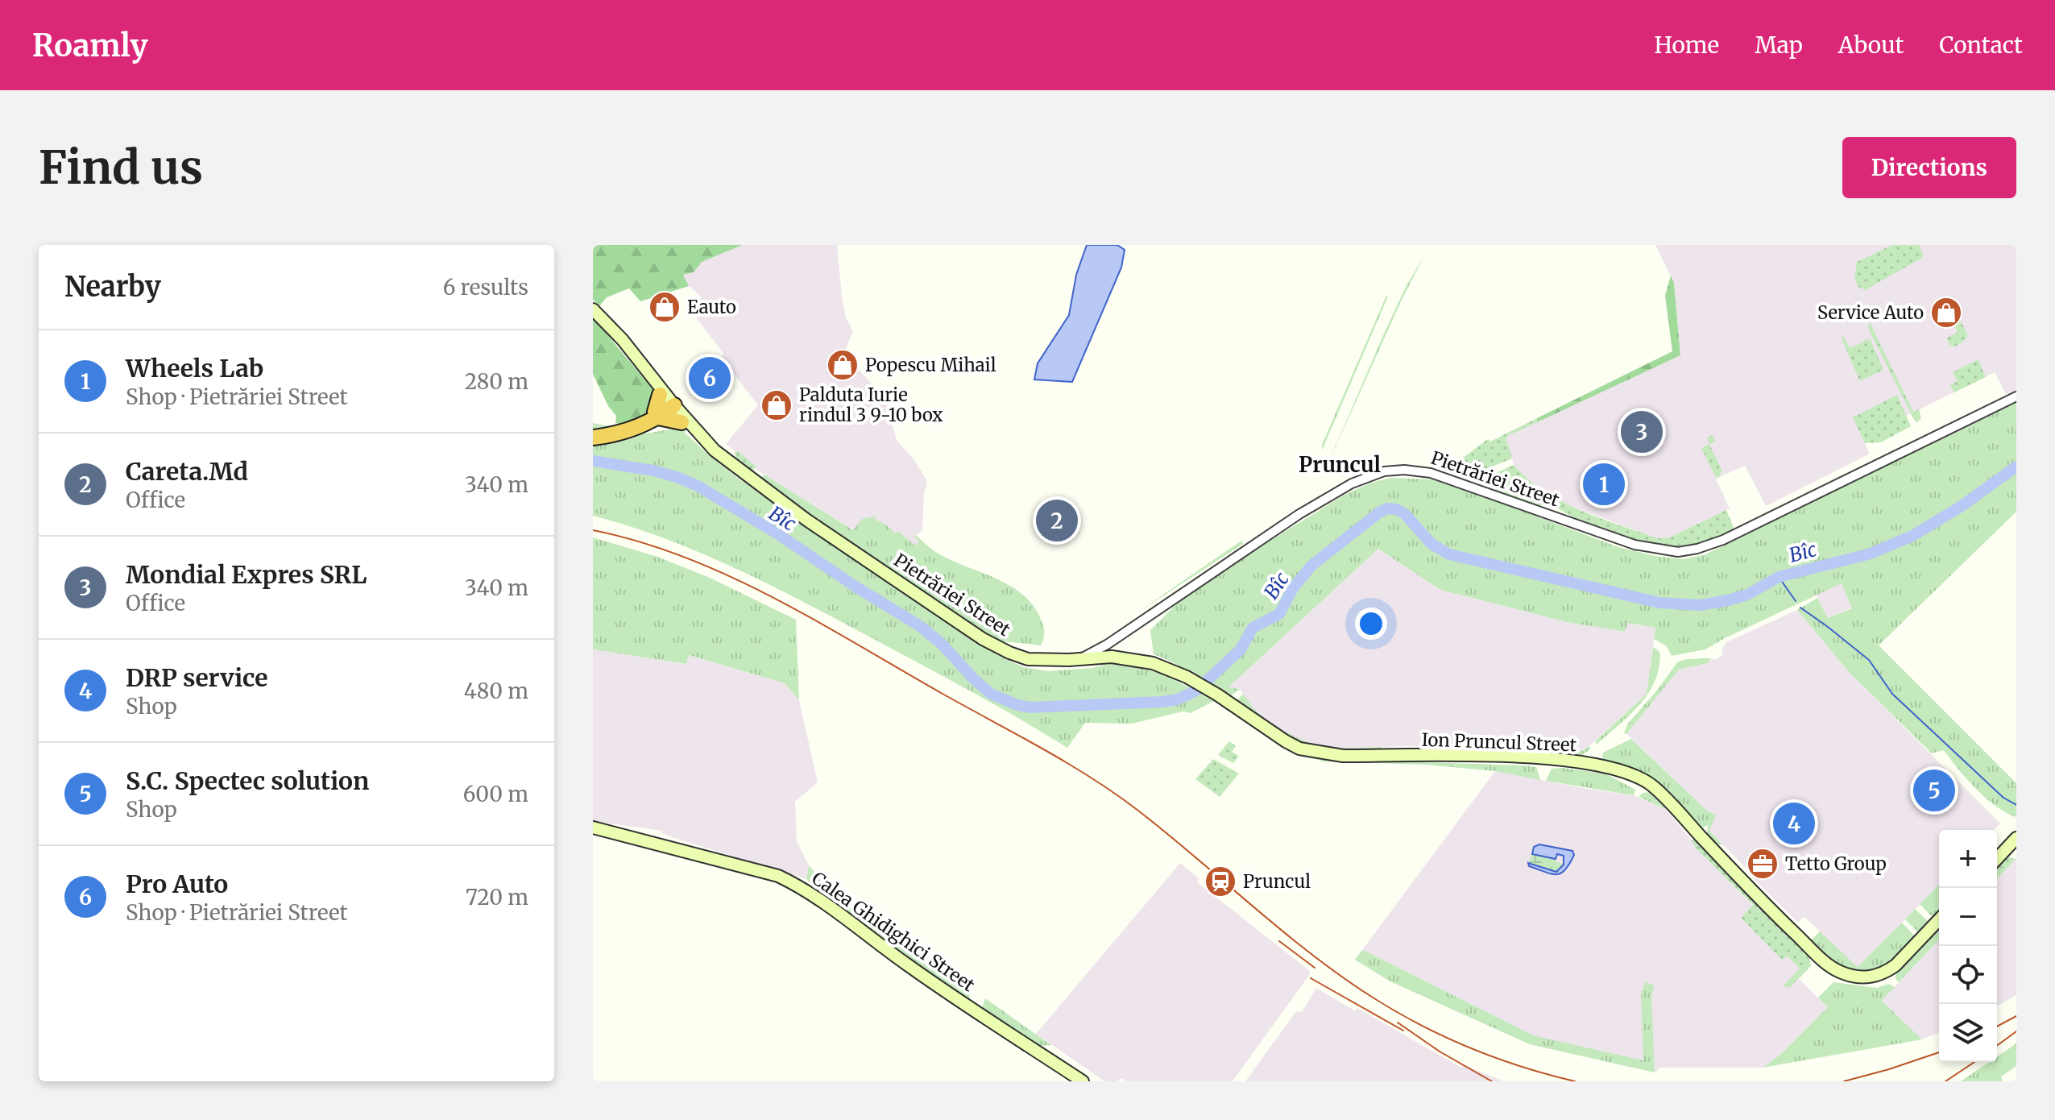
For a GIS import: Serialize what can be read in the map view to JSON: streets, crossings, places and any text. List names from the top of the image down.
{
  "streets": {
    "street": ["Pietrăriei Street", "Ion Pruncul Street", "Calea Ghidighici Street"]
  },
  "crossings": [
    ["Pietrăriei Street", "Ion Pruncul Street"]
  ],
  "districts": ["Pruncul"],
  "water": ["Bîc"],
  "places": {
    "shop": [
      "Eauto",
      "Service Auto",
      "Popescu Mihail",
      "Palduta Iurie rindul 3 9-10 box"
    ],
    "office": ["Tetto Group"],
    "station": ["Pruncul"]
  },
  "page": {
    "header": "Roamly",
    "nav": [
      "Home",
      "Map",
      "About",
      "Contact"
    ],
    "buttons": "Directions",
    "title": "Find us",
    "heading": ["Nearby", "6 results"],
    "list": [
      {
        "mark": "1",
        "name": "Wheels Lab",
        "note": "Shop · Pietrăriei Street",
        "value": "280 m"
      },
      {
        "mark": "2",
        "name": "Careta.Md",
        "note": "Office",
        "value": "340 m"
      },
      {
        "mark": "3",
        "name": "Mondial Expres SRL",
        "note": "Office",
        "value": "340 m"
      },
      {
        "mark": "4",
        "name": "DRP service",
        "note": "Shop",
        "value": "480 m"
      },
      {
        "mark": "5",
        "name": "S.C. Spectec solution",
        "note": "Shop",
        "value": "600 m"
      },
      {
        "mark": "6",
        "name": "Pro Auto",
        "note": "Shop · Pietrăriei Street",
        "value": "720 m"
      }
    ],
    "pins": [
      "6",
      "3",
      "1",
      "2",
      "5",
      "4"
    ],
    "map_buttons": ["+", "−"]
  }
}
